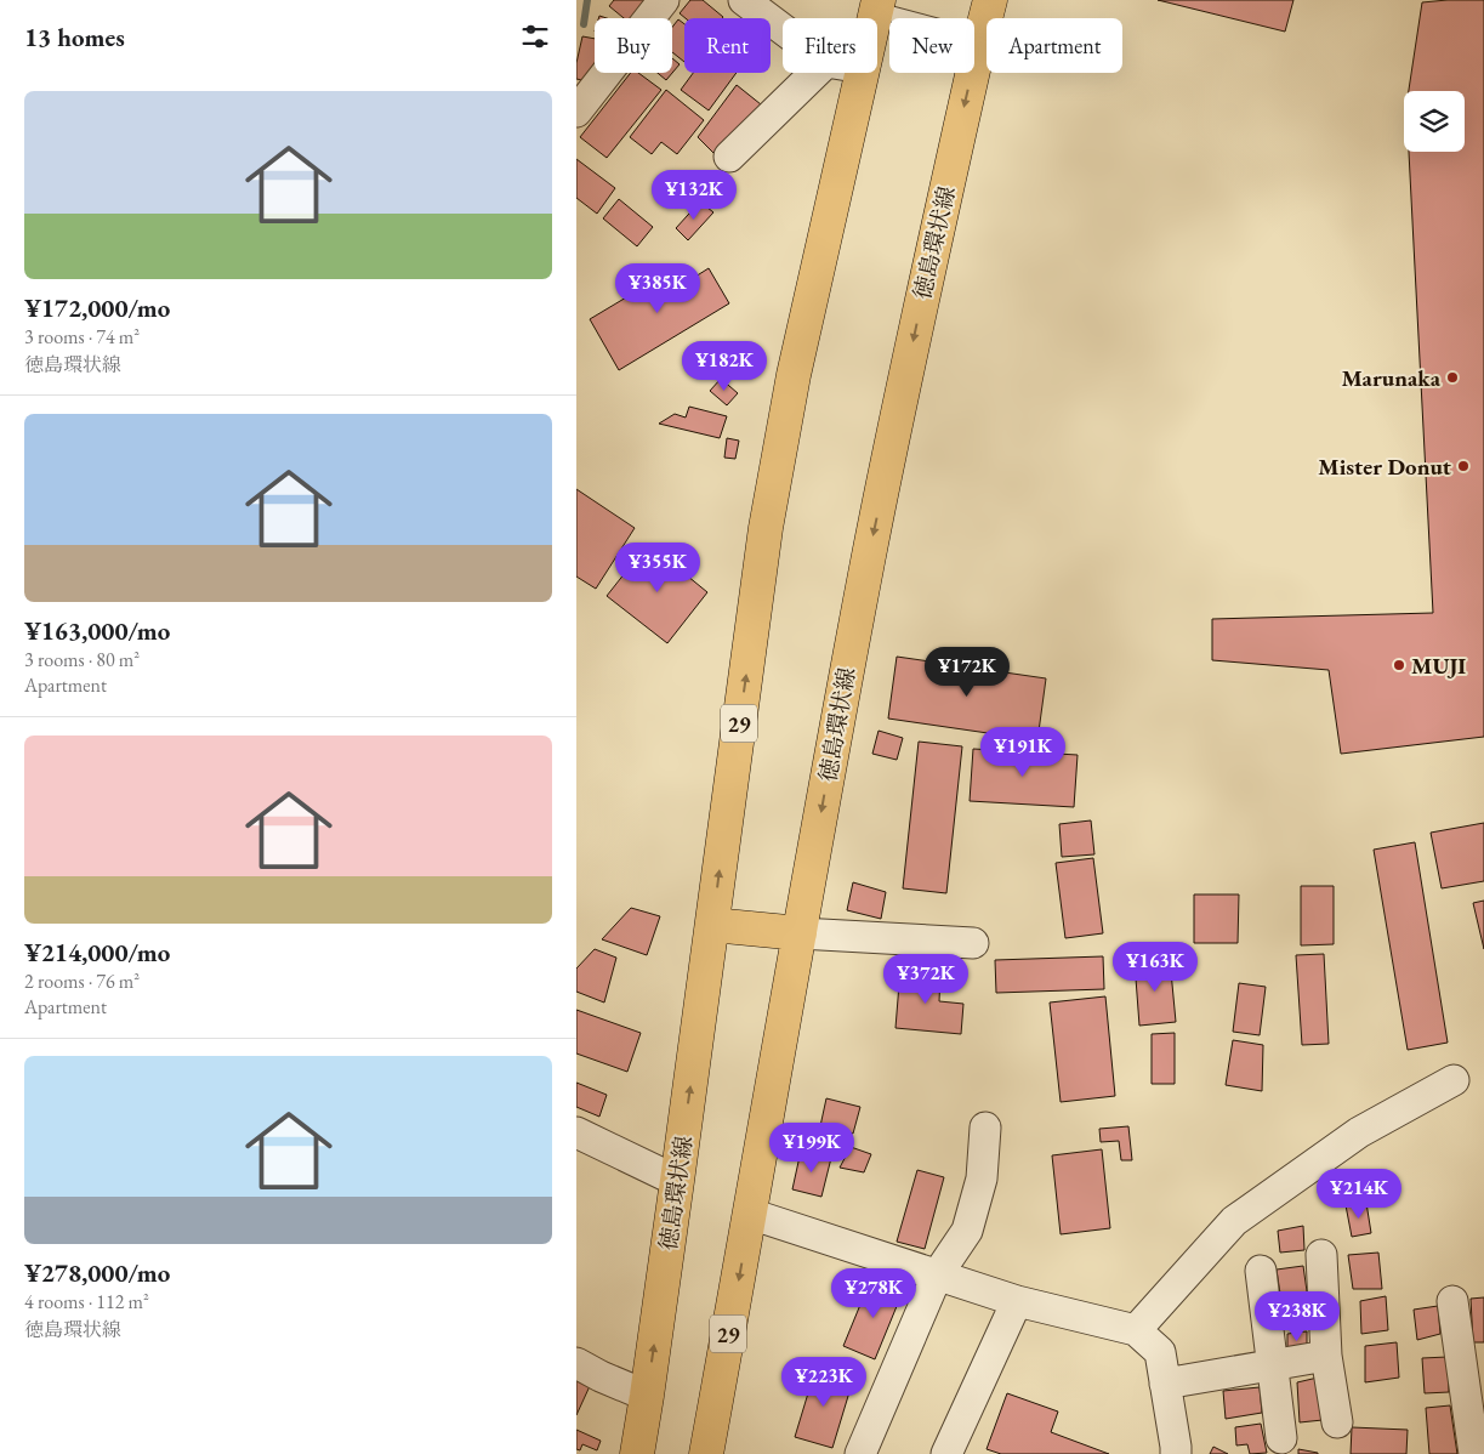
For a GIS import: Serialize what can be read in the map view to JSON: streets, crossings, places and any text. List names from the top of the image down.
{
  "streets": {
    "main road": ["徳島環状線", "29"]
  },
  "places": ["Marunaka", "Mister Donut", "MUJI"],
  "page": {
    "heading": "13 homes",
    "chip": [
      "Buy",
      "Rent",
      "Filters",
      "New",
      "Apartment"
    ],
    "list": [
      {
        "name": "¥172,000/mo",
        "note": "3 rooms · 74 m² · 徳島環状線"
      },
      {
        "name": "¥163,000/mo",
        "note": "3 rooms · 80 m² · Apartment"
      },
      {
        "name": "¥214,000/mo",
        "note": "2 rooms · 76 m² · Apartment"
      },
      {
        "name": "¥278,000/mo",
        "note": "4 rooms · 112 m² · 徳島環状線"
      }
    ],
    "price": [
      "¥132K",
      "¥385K",
      "¥182K",
      "¥355K",
      "¥172K",
      "¥191K",
      "¥163K",
      "¥372K",
      "¥199K",
      "¥214K",
      "¥278K",
      "¥238K",
      "¥223K"
    ]
  }
}
